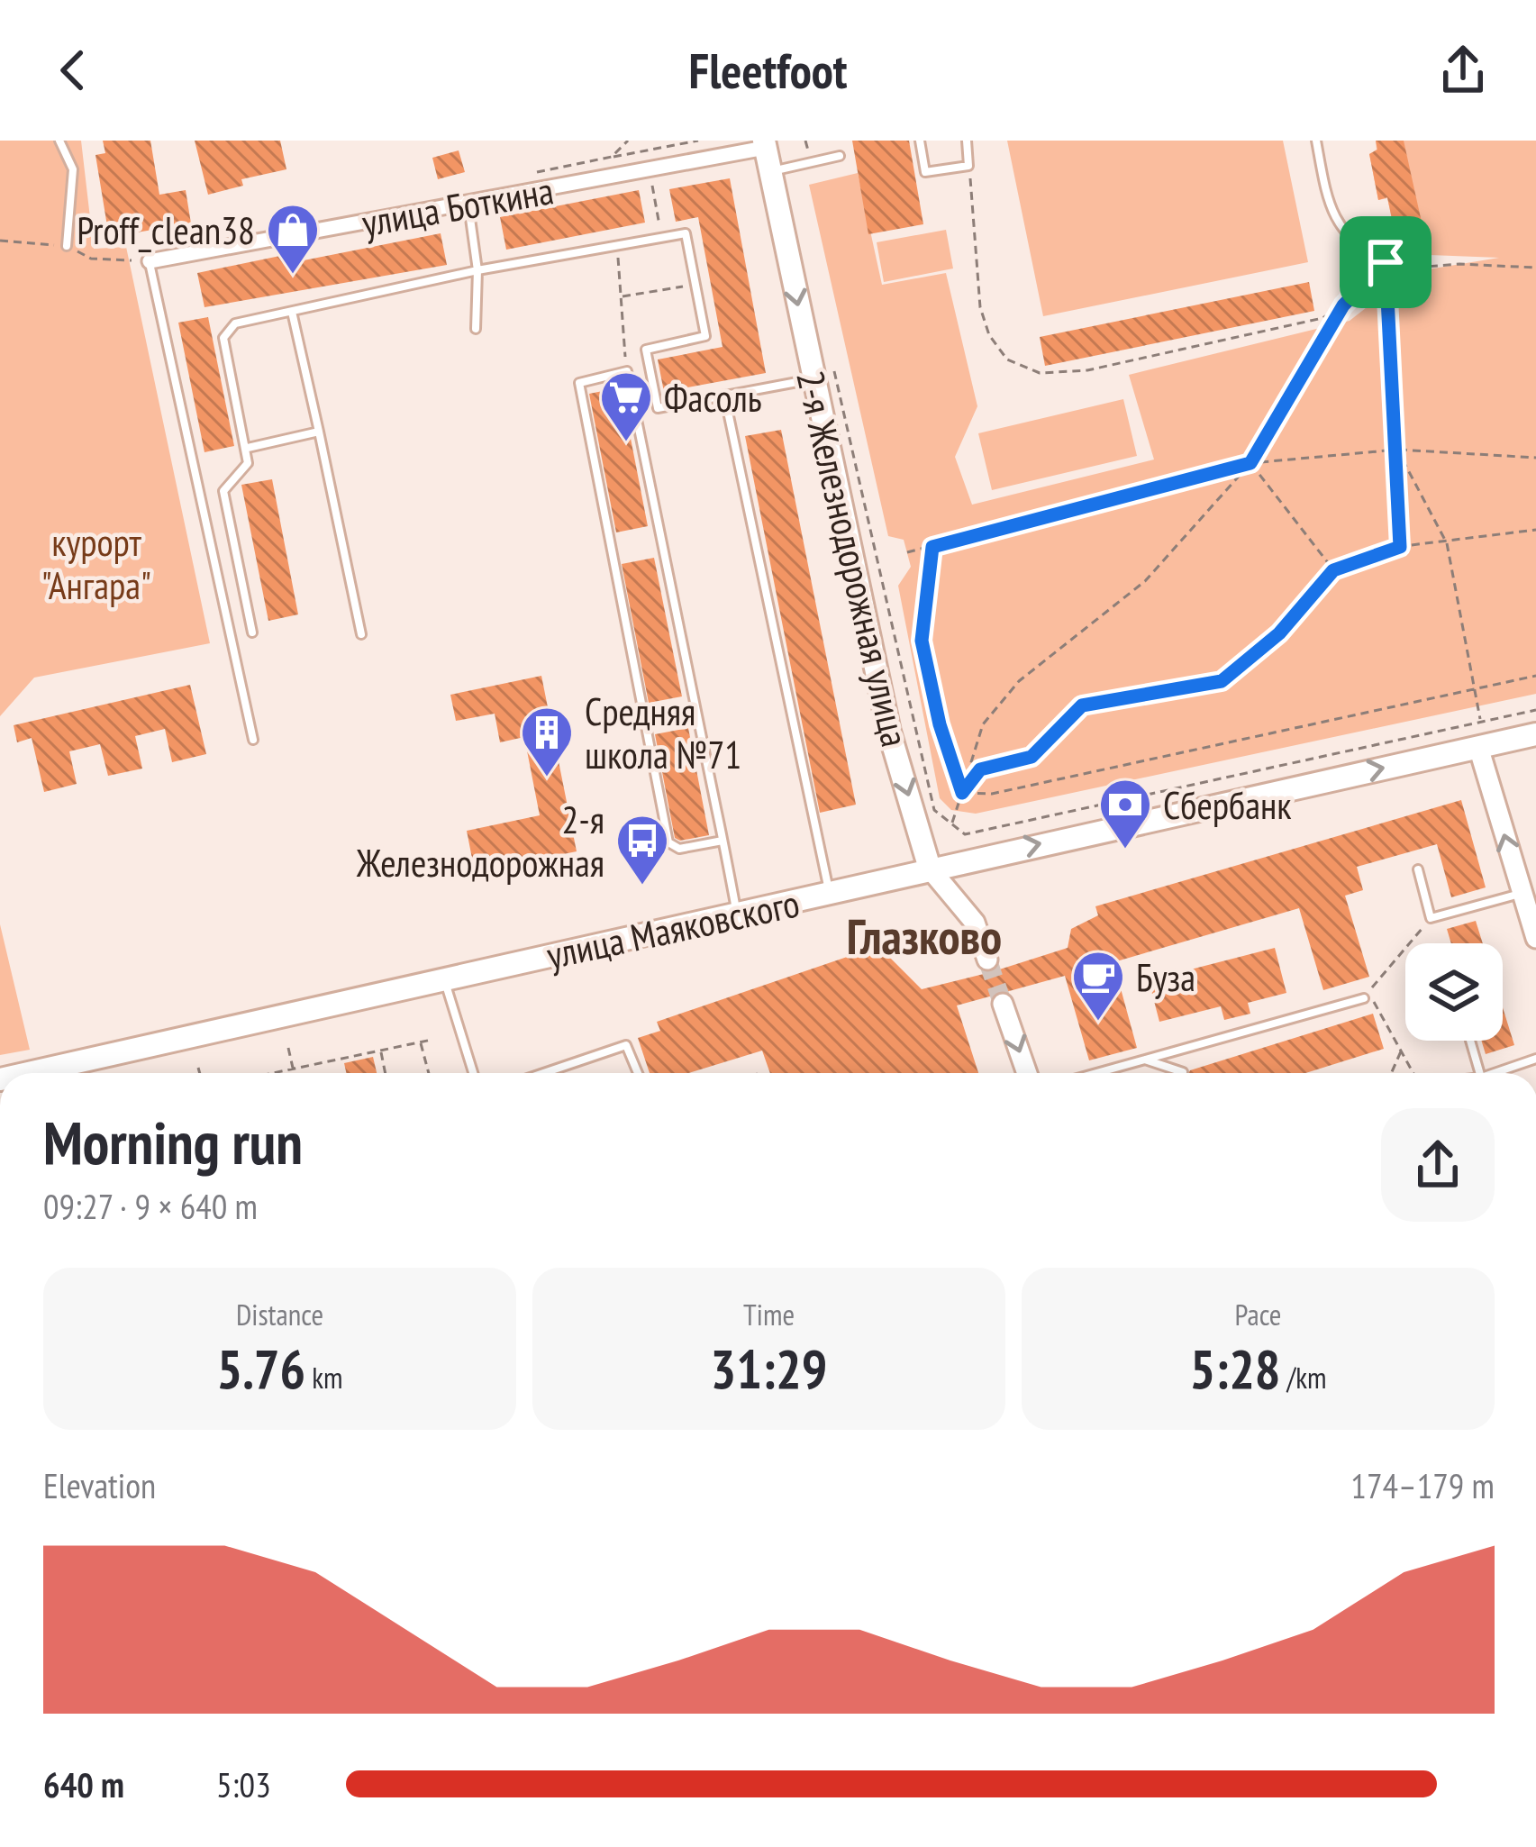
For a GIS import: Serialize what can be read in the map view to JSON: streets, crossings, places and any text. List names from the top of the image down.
{
  "streets": {
    "main road": ["2-я Железнодорожная улица", "улица Маяковского"],
    "street": ["улица Боткина"]
  },
  "crossings": [
    ["улица Боткина", "2-я Железнодорожная улица"],
    ["2-я Железнодорожная улица", "улица Маяковского"]
  ],
  "one_way": ["2-я Железнодорожная улица", "улица Маяковского"],
  "districts": ["Глазково"],
  "parks": ["курорт \"Ангара\""],
  "places": {
    "shop": ["Proff_clean38"],
    "supermarket": ["Фасоль"],
    "building": ["Средняя школа №71"],
    "bank": ["Сбербанк"],
    "bus stop": ["2-я Железнодорожная"],
    "cafe": ["Буза"]
  },
  "page": {
    "header": "Fleetfoot",
    "heading": ["Morning run", "09:27 · 9 × 640 m"],
    "stats": [
      ["Distance", "5.76 km"],
      ["Time", "31:29"],
      ["Pace", "5:28 /km"]
    ],
    "chart": ["Elevation", "174–179 m"],
    "list": [
      {
        "name": "640 m",
        "note": "5:03"
      }
    ]
  }
}
